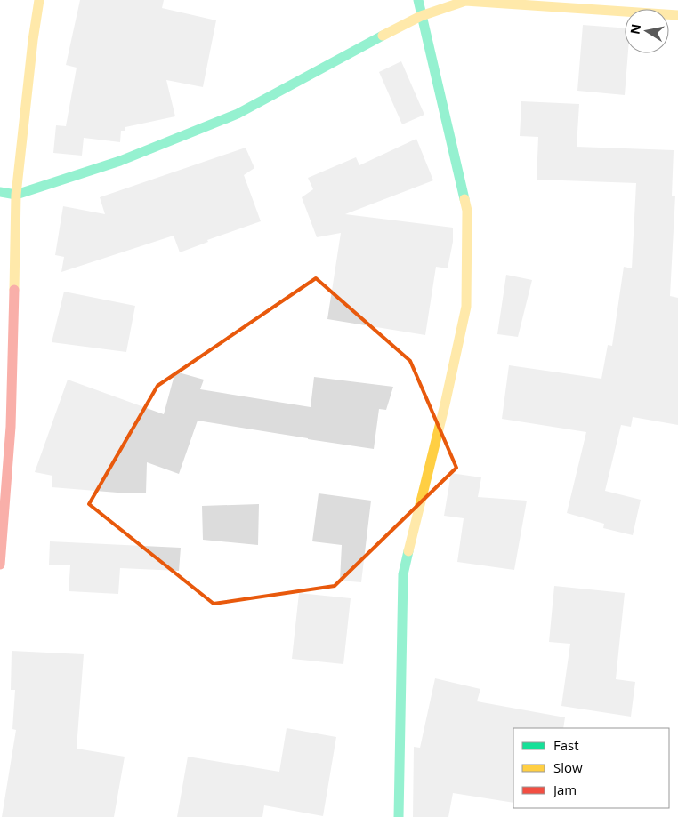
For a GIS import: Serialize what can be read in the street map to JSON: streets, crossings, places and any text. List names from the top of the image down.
{
  "legend": ["Fast", "Slow", "Jam"],
  "north": "left"
}
